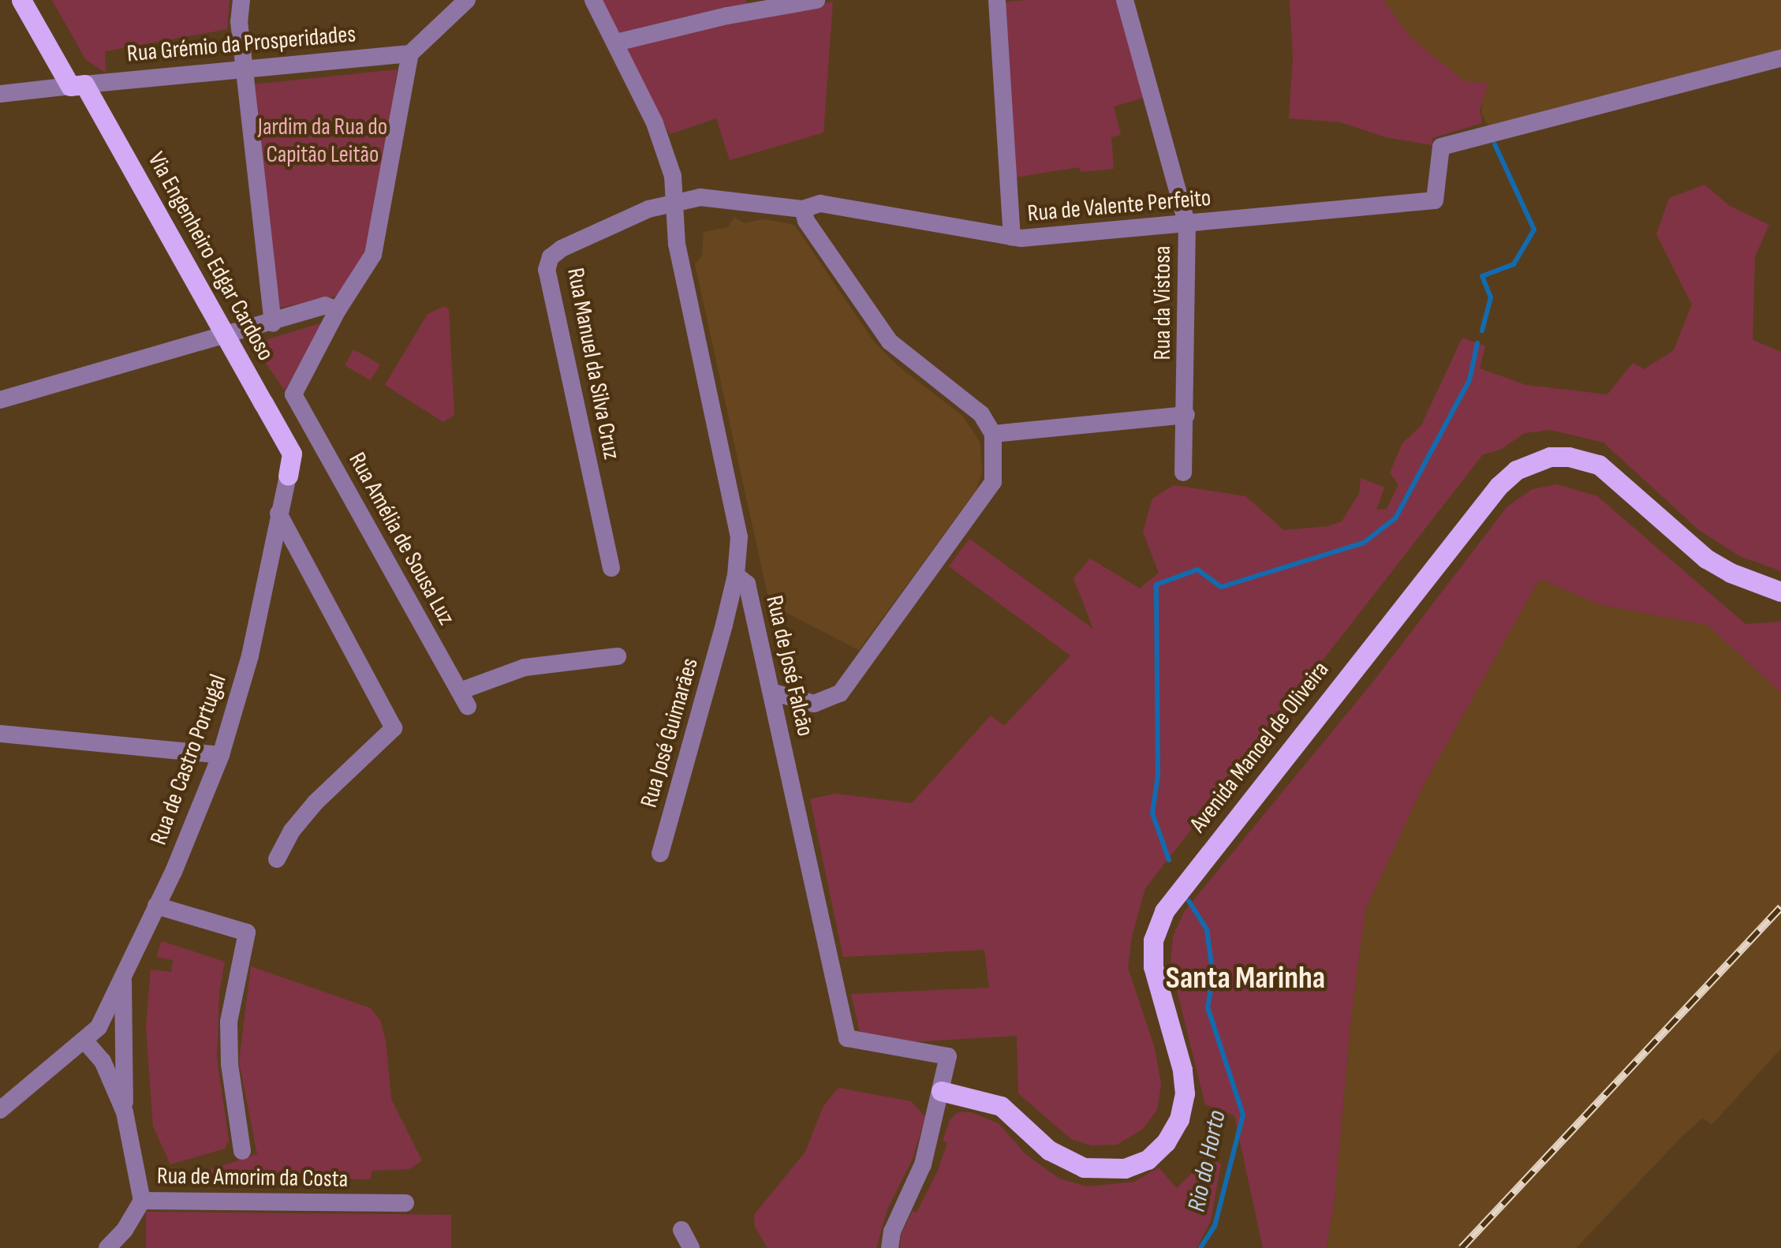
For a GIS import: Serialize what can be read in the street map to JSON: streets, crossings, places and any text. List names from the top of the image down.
{
  "streets": {
    "main road": ["Via Engenheiro Edgar Cardoso", "Avenida Manoel de Oliveira"],
    "street": [
      "Rua Grémio da Prosperidades",
      "Rua de Valente Perfeito",
      "Rua da Vistosa",
      "Rua Manuel da Silva Cruz",
      "Rua Amélia de Sousa Luz",
      "Rua de José Falcão",
      "Rua José Guimarães",
      "Rua de Castro Portugal",
      "Rua de Amorim da Costa"
    ]
  },
  "crossings": [
    ["Rua Grémio da Prosperidades", "Via Engenheiro Edgar Cardoso"],
    ["Rua de Valente Perfeito", "Rua da Vistosa"],
    ["Rua de Valente Perfeito", "Rua Manuel da Silva Cruz"],
    ["Rua de Valente Perfeito", "Rua de José Falcão"],
    ["Via Engenheiro Edgar Cardoso", "Rua de Castro Portugal"],
    ["Rua Manuel da Silva Cruz", "Rua de José Falcão"],
    ["Rua de José Falcão", "Rua José Guimarães"],
    ["Rua de José Falcão", "Avenida Manoel de Oliveira"],
    ["Rua de Castro Portugal", "Rua de Amorim da Costa"]
  ],
  "districts": ["Santa Marinha"],
  "water": ["Rio do Horto"],
  "parks": ["Jardim da Rua do Capitão Leitão"]
}
